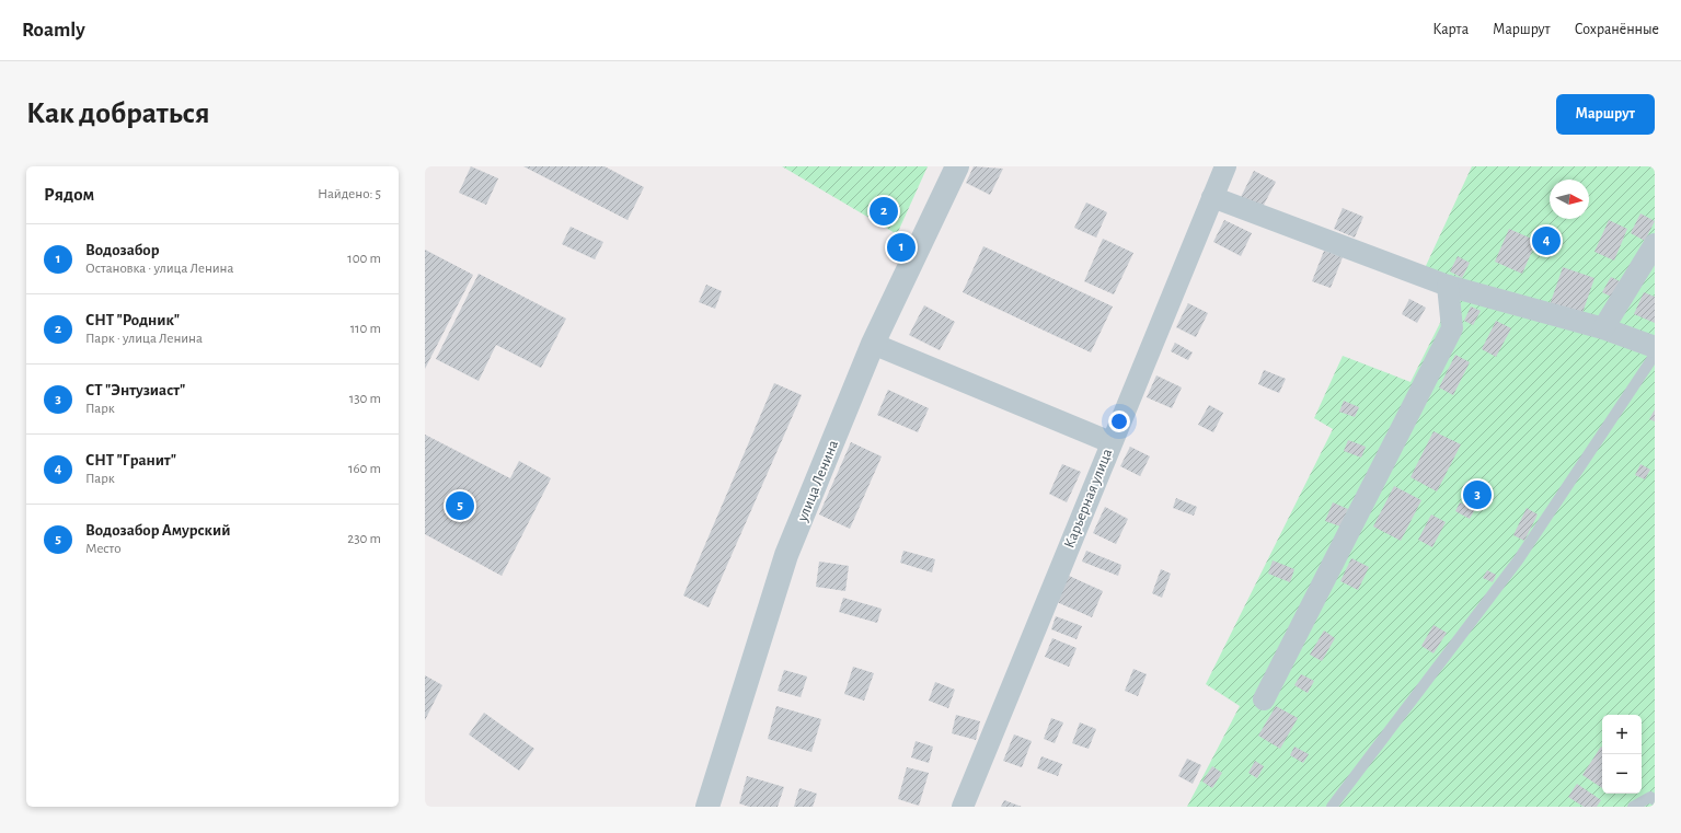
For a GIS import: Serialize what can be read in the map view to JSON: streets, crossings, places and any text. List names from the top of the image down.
{
  "streets": {
    "street": ["улица Ленина", "Карьерная улица"]
  },
  "north": "right",
  "page": {
    "header": "Roamly",
    "nav": ["Карта", "Маршрут", "Сохранённые"],
    "buttons": "Маршрут",
    "title": "Как добраться",
    "heading": ["Рядом", "Найдено: 5"],
    "pins": [
      "2",
      "4",
      "1",
      "3",
      "5"
    ],
    "list": [
      {
        "mark": "1",
        "name": "Водозабор",
        "note": "Остановка · улица Ленина",
        "value": "100 m"
      },
      {
        "mark": "2",
        "name": "СНТ \"Родник\"",
        "note": "Парк · улица Ленина",
        "value": "110 m"
      },
      {
        "mark": "3",
        "name": "СТ \"Энтузиаст\"",
        "note": "Парк",
        "value": "130 m"
      },
      {
        "mark": "4",
        "name": "СНТ \"Гранит\"",
        "note": "Парк",
        "value": "160 m"
      },
      {
        "mark": "5",
        "name": "Водозабор Амурский",
        "note": "Место",
        "value": "230 m"
      }
    ],
    "map_buttons": ["+", "−"]
  }
}
